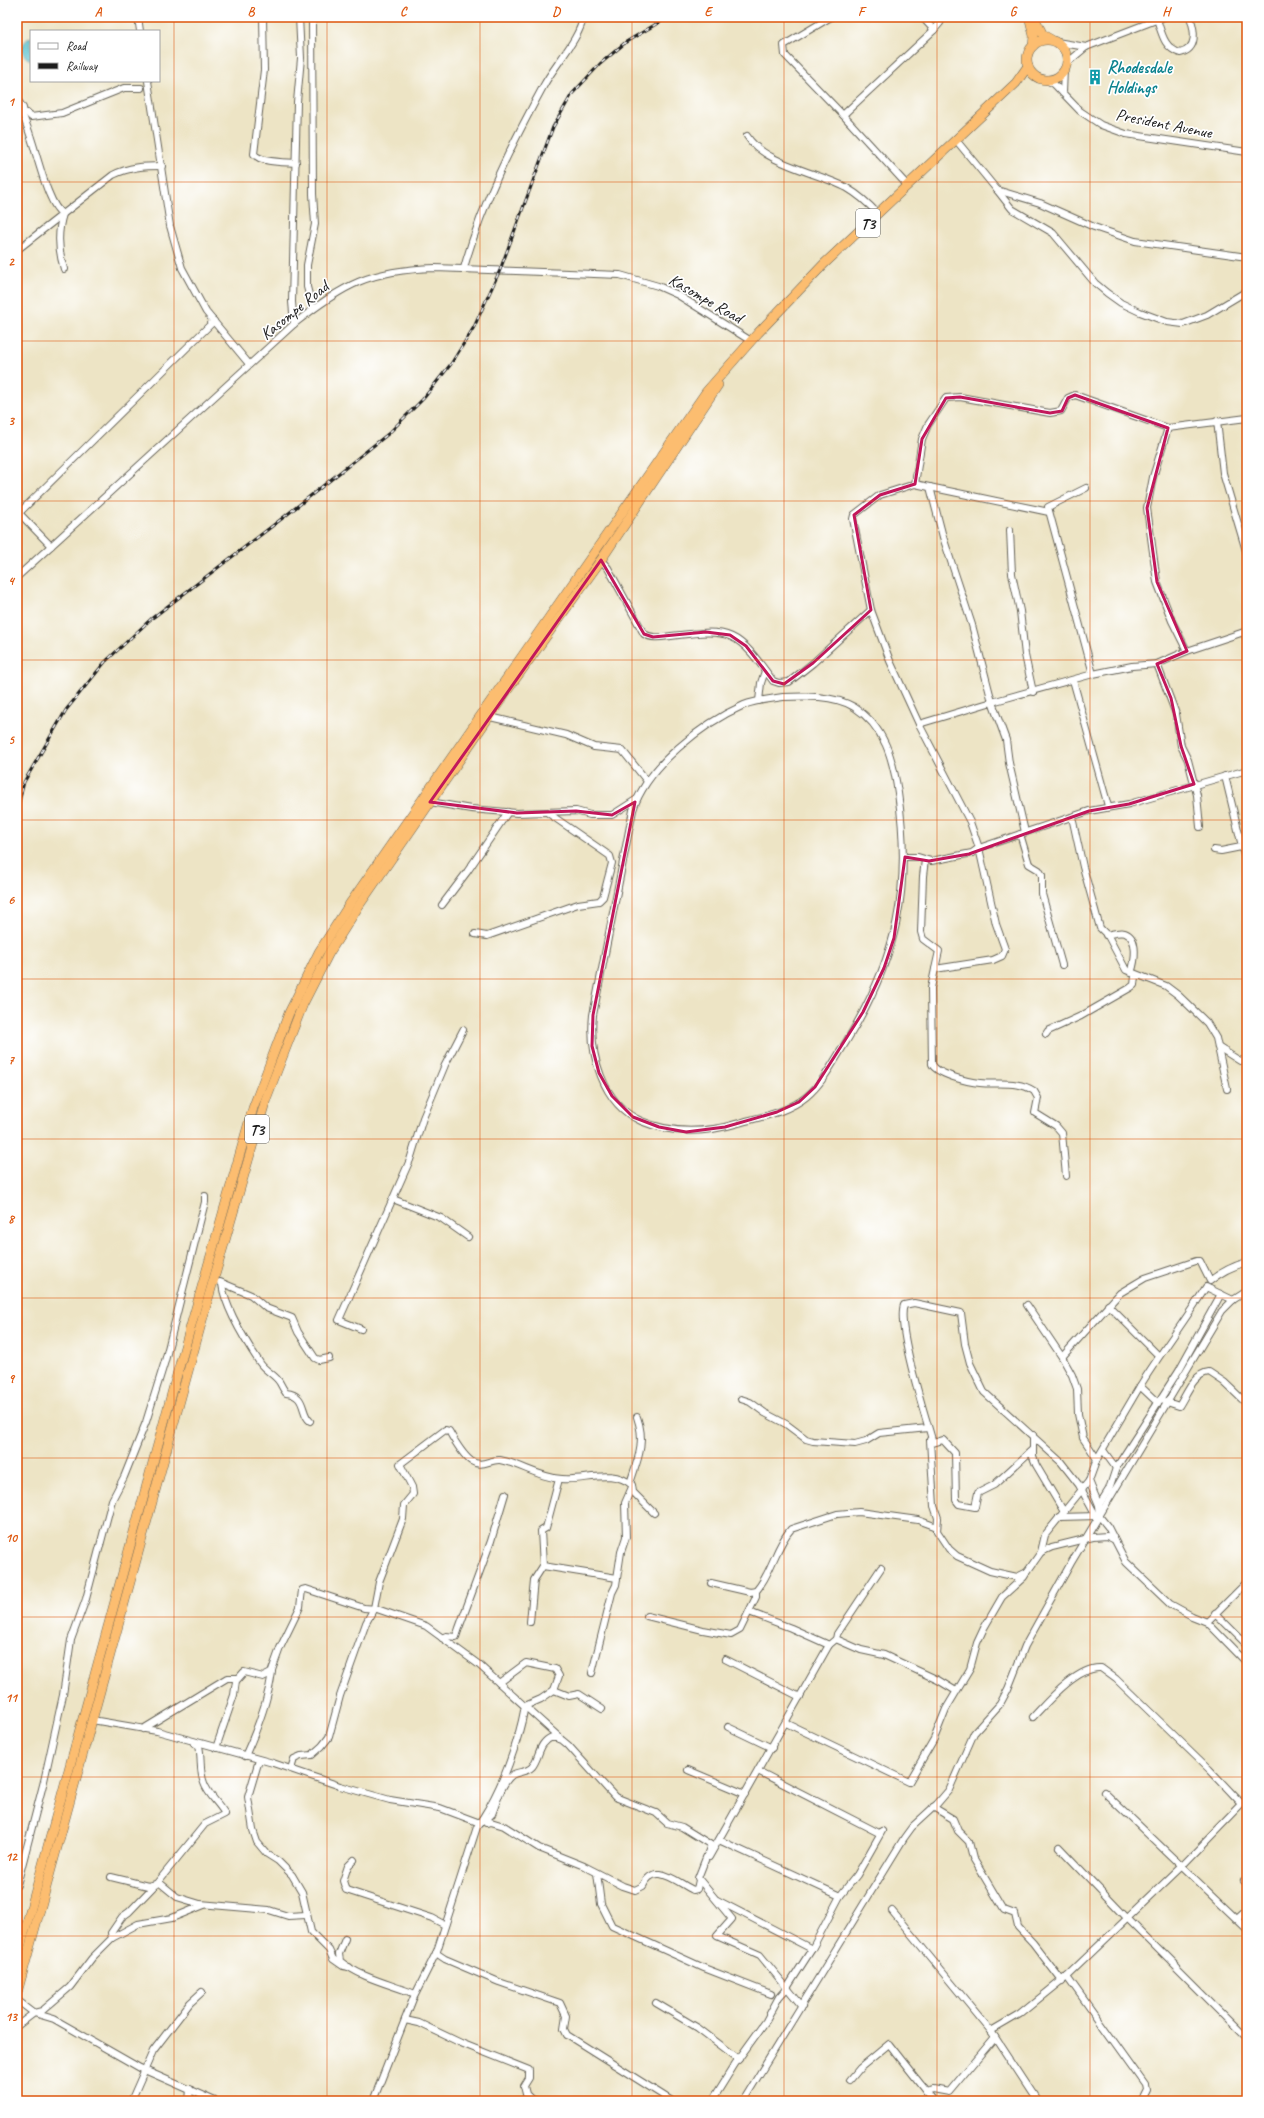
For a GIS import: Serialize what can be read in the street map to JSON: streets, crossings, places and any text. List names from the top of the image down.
{
  "streets": {
    "highway": ["T3"],
    "street": ["President Avenue", "Kasompe Road"]
  },
  "crossings": [
    ["President Avenue", "T3"],
    ["T3", "Kasompe Road"]
  ],
  "places": {
    "building": ["Rhodesdale Holdings"]
  },
  "legend": ["Road", "Railway"],
  "grid": {
    "columns": [
      "A",
      "B",
      "C",
      "D",
      "E",
      "F",
      "G",
      "H"
    ],
    "rows": [
      "1",
      "2",
      "3",
      "4",
      "5",
      "6",
      "7",
      "8",
      "9",
      "10",
      "11",
      "12",
      "13"
    ]
  }
}
